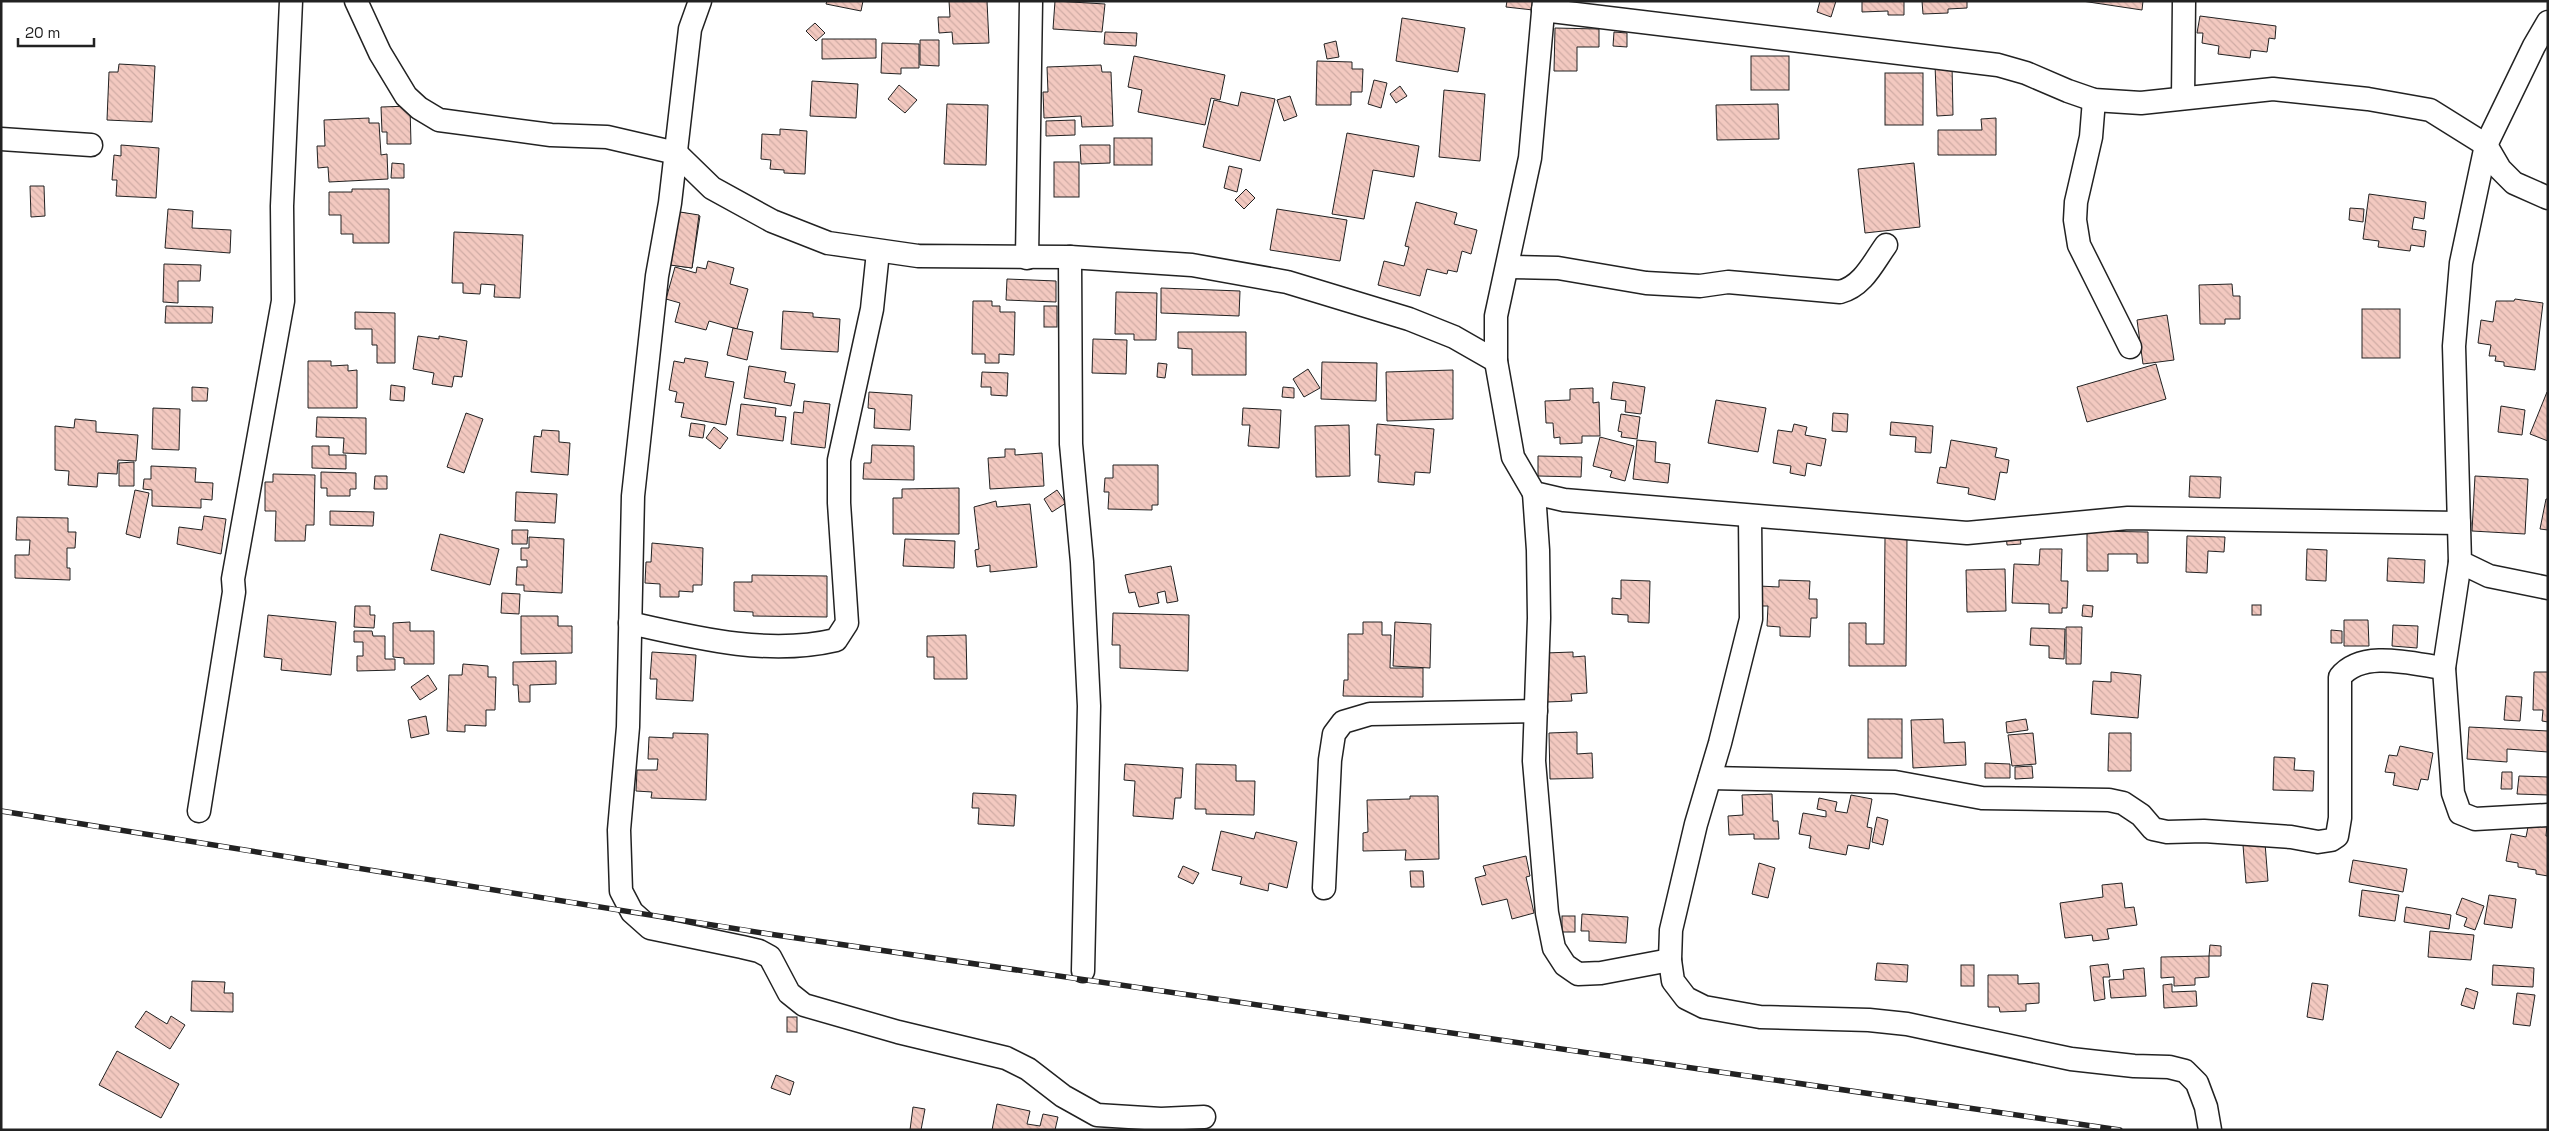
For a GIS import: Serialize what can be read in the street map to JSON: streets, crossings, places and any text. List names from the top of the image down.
{
  "scale_bar": "20 m"
}
